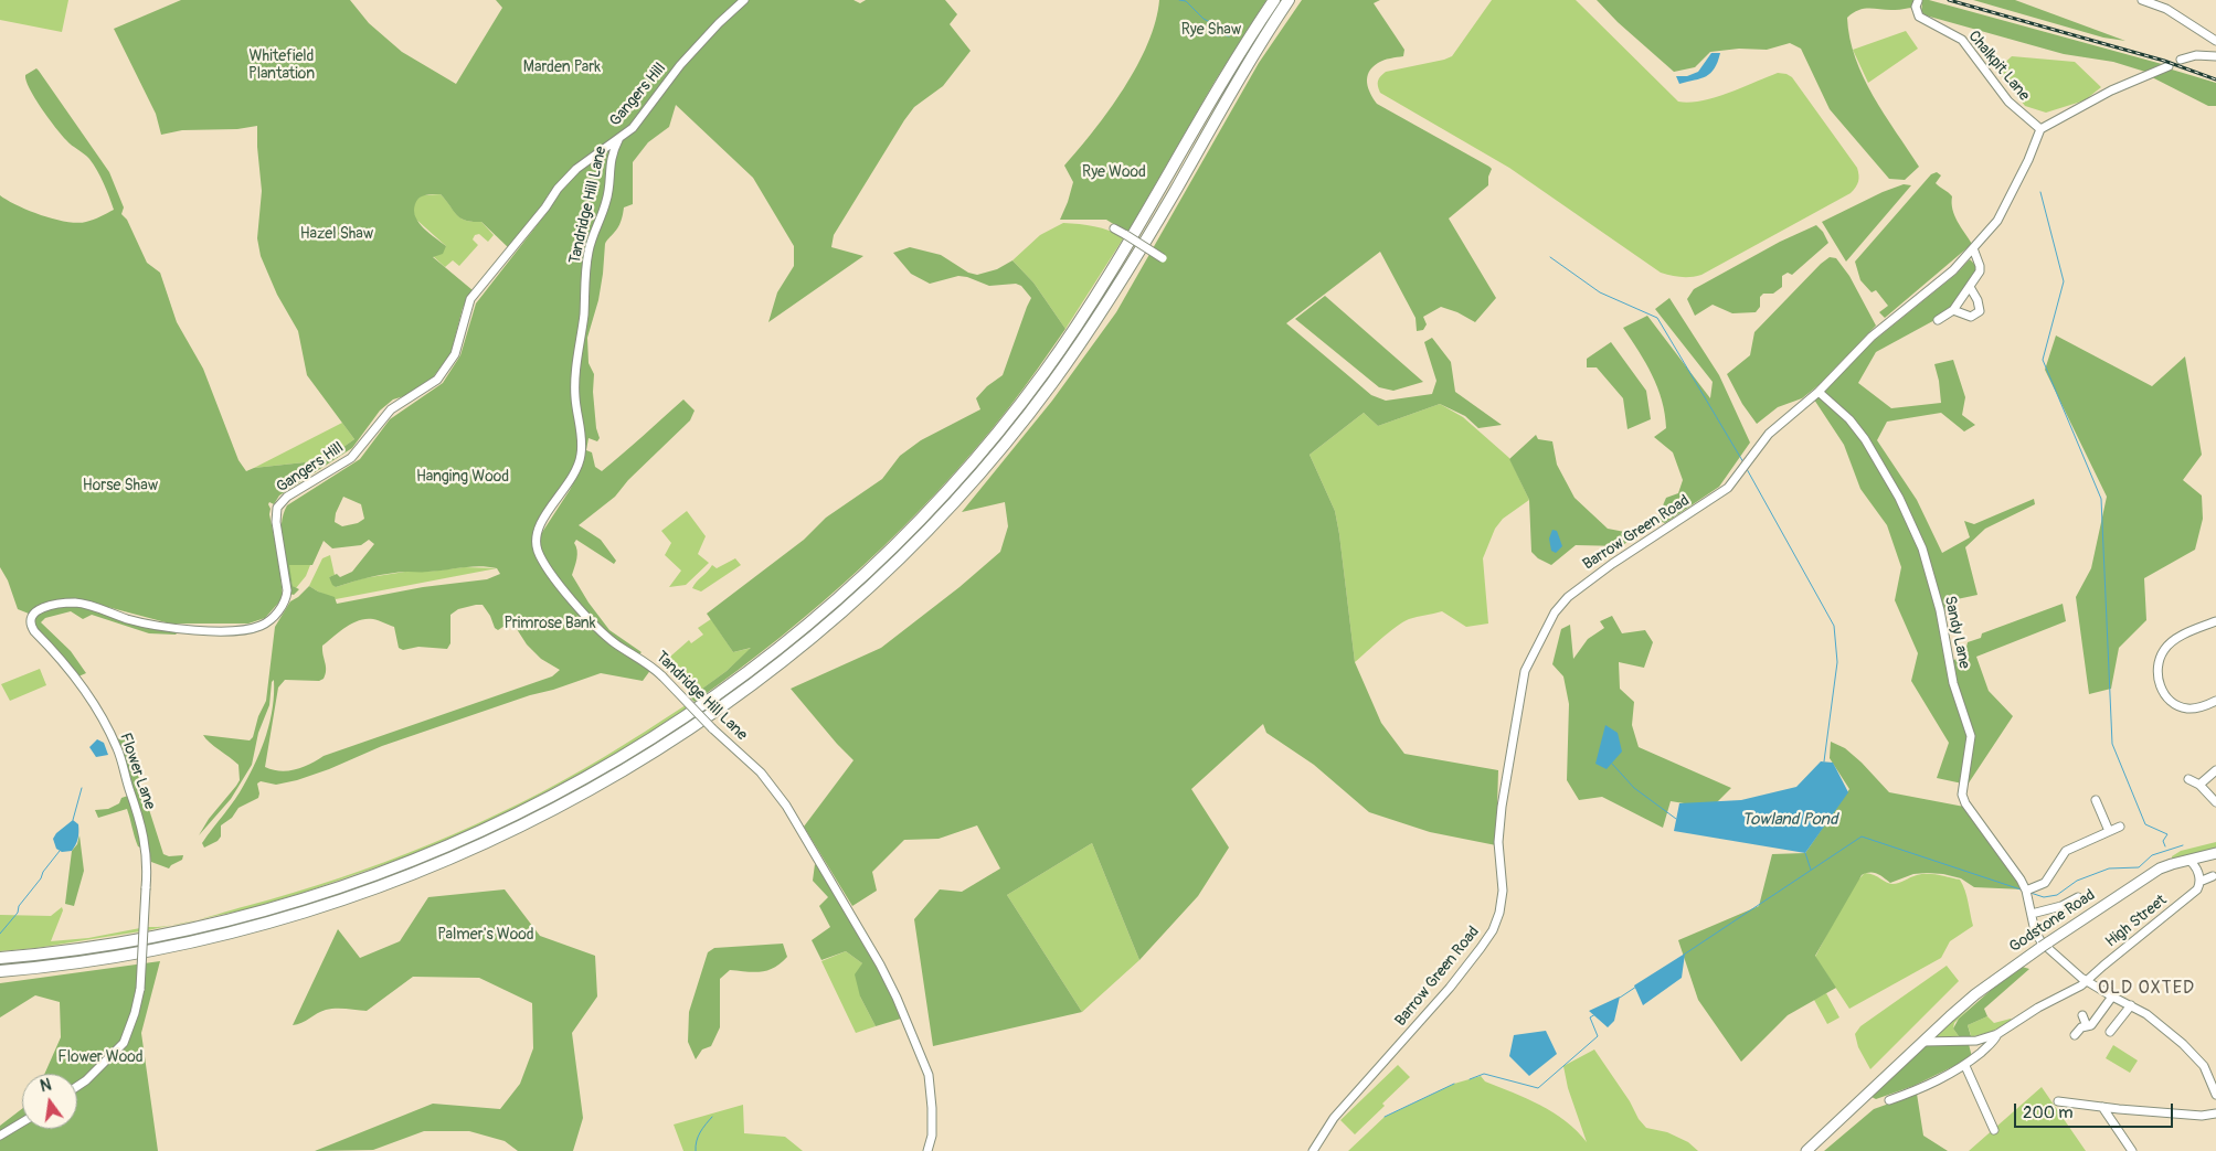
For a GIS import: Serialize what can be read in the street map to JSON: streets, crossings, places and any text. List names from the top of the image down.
{
  "streets": {
    "main road": ["Godstone Road"],
    "street": [
      "Chalkpit Lane",
      "Gangers Hill",
      "Tandridge Hill Lane",
      "Barrow Green Road",
      "Sandy Lane",
      "Flower Lane",
      "High Street"
    ]
  },
  "crossings": [
    ["Chalkpit Lane", "Barrow Green Road"],
    ["Gangers Hill", "Tandridge Hill Lane"],
    ["Gangers Hill", "Flower Lane"],
    ["Barrow Green Road", "Sandy Lane"],
    ["Sandy Lane", "High Street"]
  ],
  "districts": ["OLD OXTED"],
  "water": ["Towland Pond"],
  "parks": [
    "Rye Shaw",
    "Whitefield Plantation",
    "Marden Park",
    "Rye Wood",
    "Hazel Shaw",
    "Hanging Wood",
    "Horse Shaw",
    "Primrose Bank",
    "Palmer's Wood",
    "Flower Wood"
  ],
  "scale_bar": "200 m",
  "north": "top"
}
